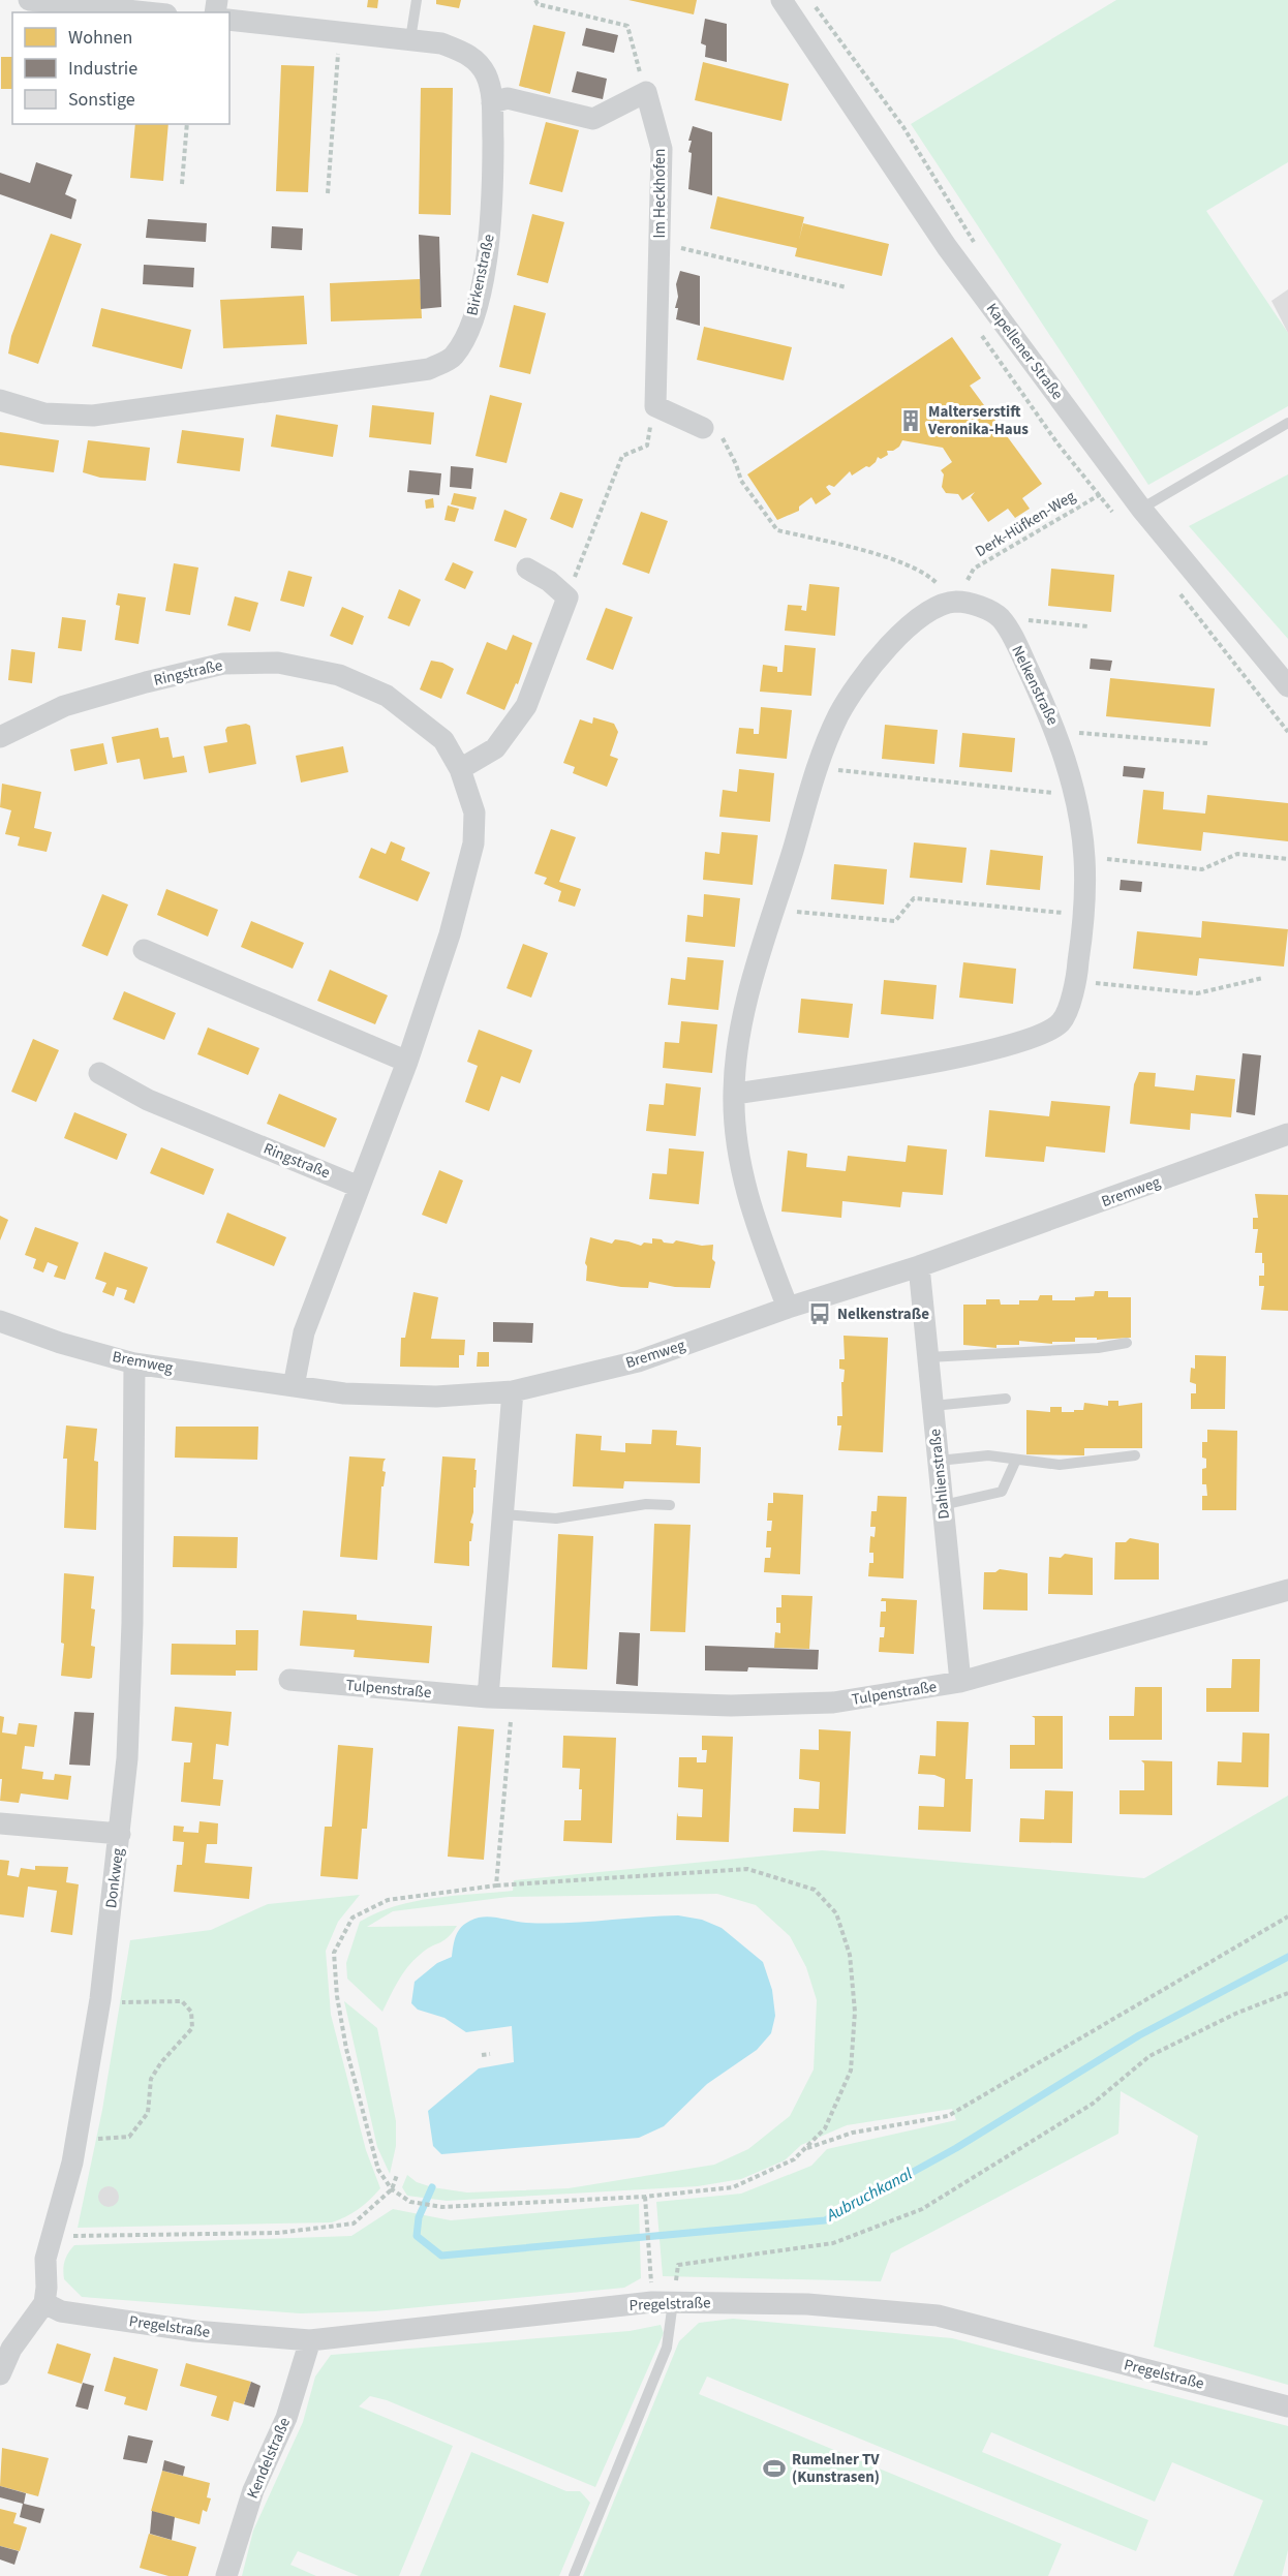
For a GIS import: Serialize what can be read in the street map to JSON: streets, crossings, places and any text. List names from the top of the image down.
{
  "streets": {
    "street": [
      "Im Heckhofen",
      "Birkenstraße",
      "Kapellener Straße",
      "Ringstraße",
      "Nelkenstraße",
      "Bremweg",
      "Dahlienstraße",
      "Tulpenstraße",
      "Donkweg",
      "Pregelstraße",
      "Kendelstraße"
    ],
    "path": ["Derk-Hüfken-Weg"]
  },
  "crossings": [
    ["Kapellener Straße", "Derk-Hüfken-Weg"],
    ["Ringstraße", "Bremweg"],
    ["Bremweg", "Dahlienstraße"],
    ["Bremweg", "Donkweg"],
    ["Dahlienstraße", "Tulpenstraße"],
    ["Donkweg", "Pregelstraße"],
    ["Pregelstraße", "Kendelstraße"]
  ],
  "water": ["Aubruchkanal"],
  "places": {
    "building": ["Malterserstift Veronika-Haus"],
    "bus stop": ["Nelkenstraße"],
    "sports": ["Rumelner TV (Kunstrasen)"]
  },
  "legend": ["Wohnen", "Industrie", "Sonstige"]
}
